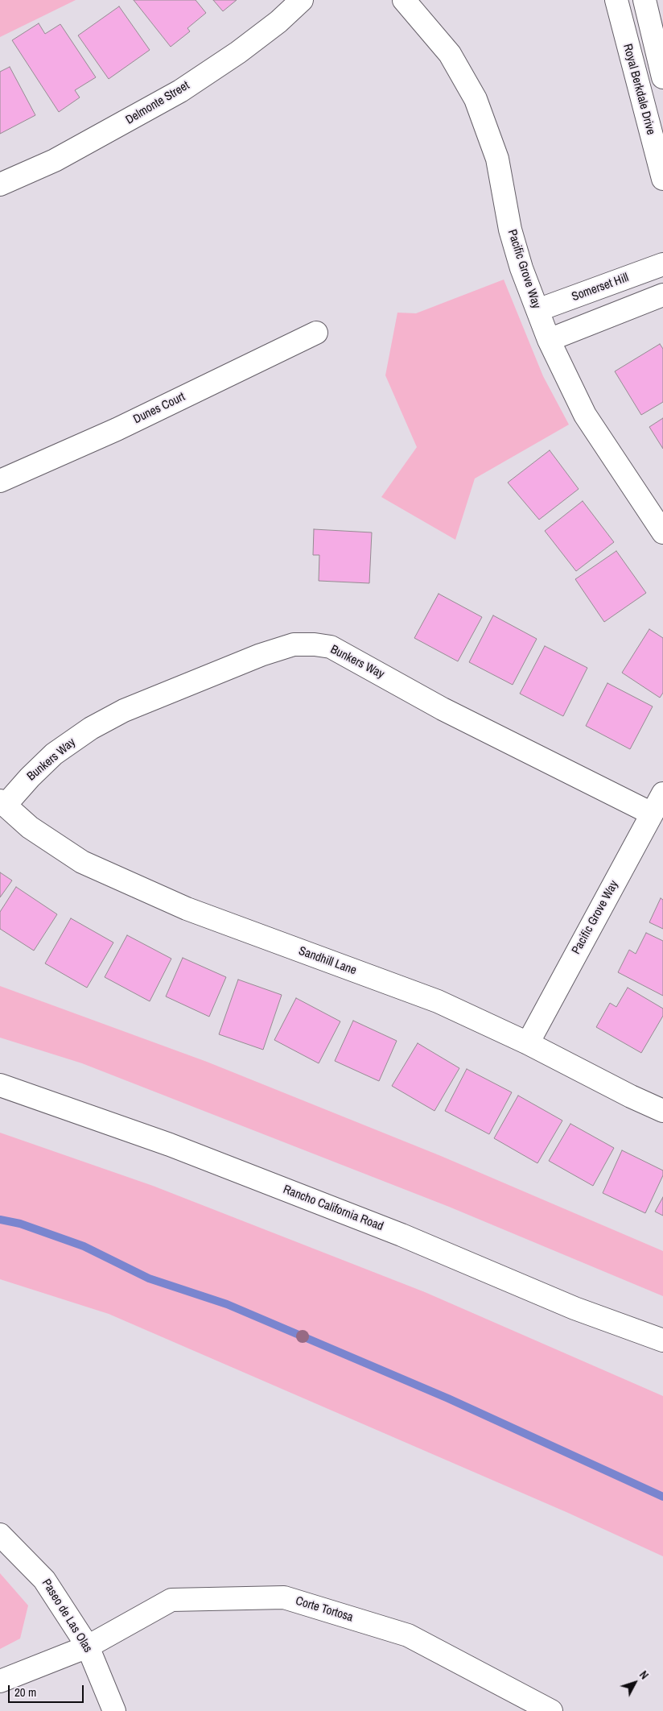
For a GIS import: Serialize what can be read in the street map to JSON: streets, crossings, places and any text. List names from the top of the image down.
{
  "streets": {
    "street": [
      "Royal Berkdale Drive",
      "Delmonte Street",
      "Pacific Grove Way",
      "Somerset Hill",
      "Dunes Court",
      "Bunkers Way",
      "Sandhill Lane",
      "Rancho California Road",
      "Corte Tortosa",
      "Paseo de Las Olas"
    ]
  },
  "crossings": [
    ["Pacific Grove Way", "Somerset Hill"],
    ["Pacific Grove Way", "Bunkers Way"],
    ["Pacific Grove Way", "Sandhill Lane"],
    ["Bunkers Way", "Sandhill Lane"],
    ["Corte Tortosa", "Paseo de Las Olas"]
  ],
  "scale_bar": "20 m",
  "north": "top right"
}
